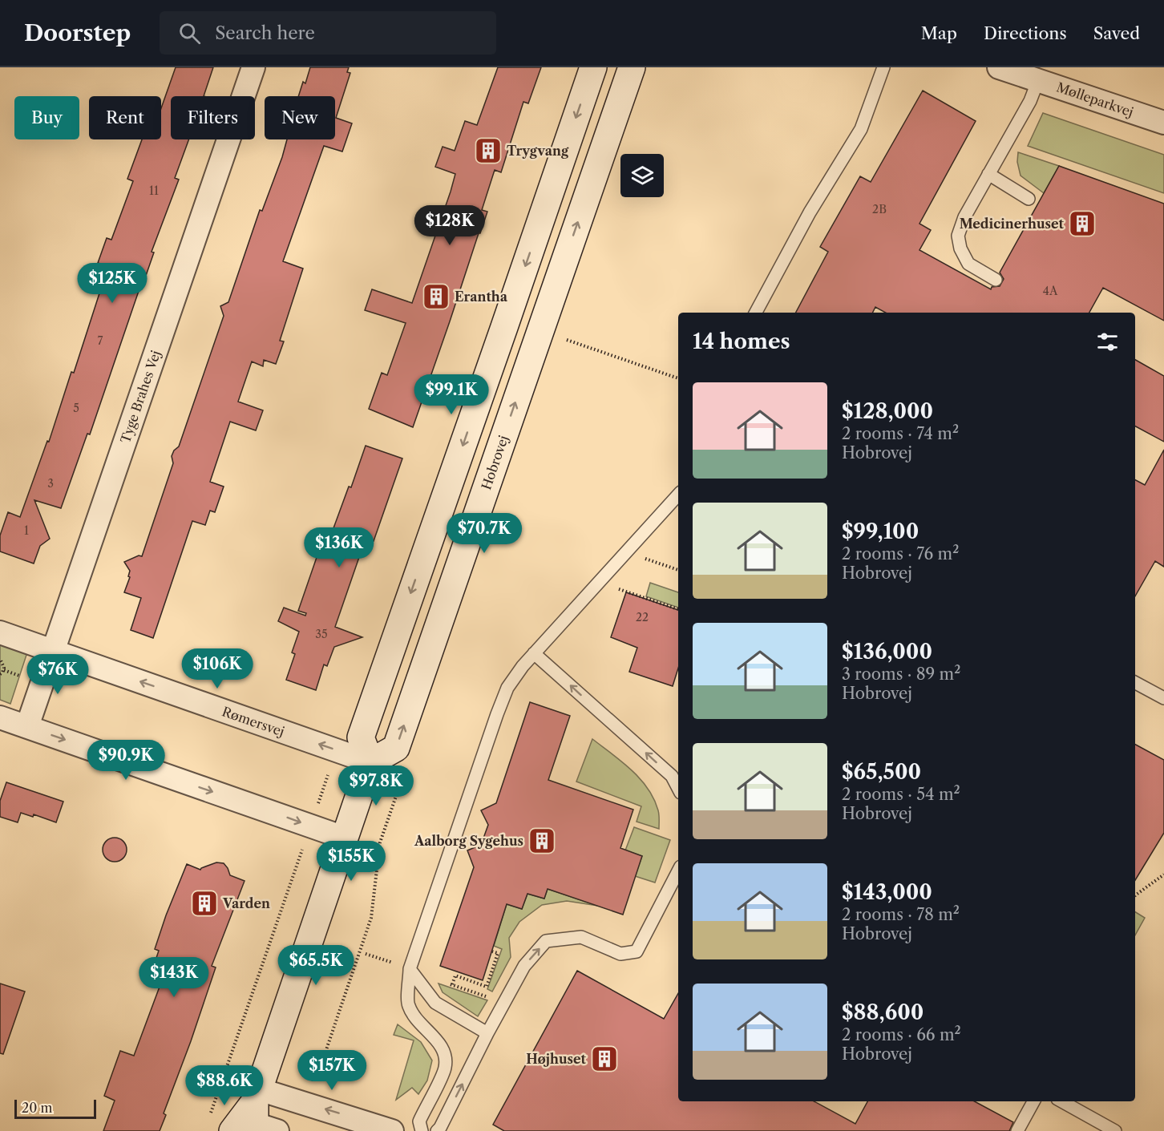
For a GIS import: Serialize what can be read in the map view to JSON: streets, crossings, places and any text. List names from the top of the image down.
{
  "streets": {
    "main road": ["Hobrovej"],
    "street": ["Mølleparkvej", "Tyge Brahes Vej", "Rømersvej"]
  },
  "crossings": [
    ["Tyge Brahes Vej", "Rømersvej"],
    ["Hobrovej", "Rømersvej"]
  ],
  "places": {
    "building": [
      "Trygvang",
      "Medicinerhuset",
      "Erantha",
      "Aalborg Sygehus",
      "Varden",
      "Højhuset"
    ]
  },
  "house_numbers": [
    "11",
    "2B",
    "4A",
    "7",
    "5",
    "3",
    "1",
    "22",
    "35"
  ],
  "scale_bar": "20 m",
  "page": {
    "header": "Doorstep",
    "search": "Search here",
    "nav": ["Map", "Directions", "Saved"],
    "chip": [
      "Buy",
      "Rent",
      "Filters",
      "New"
    ],
    "price": [
      "$128K",
      "$125K",
      "$99.1K",
      "$70.7K",
      "$136K",
      "$106K",
      "$76K",
      "$90.9K",
      "$97.8K",
      "$155K",
      "$65.5K",
      "$143K",
      "$157K",
      "$88.6K"
    ],
    "heading": "14 homes",
    "list": [
      {
        "name": "$128,000",
        "note": "2 rooms · 74 m² · Hobrovej"
      },
      {
        "name": "$99,100",
        "note": "2 rooms · 76 m² · Hobrovej"
      },
      {
        "name": "$136,000",
        "note": "3 rooms · 89 m² · Hobrovej"
      },
      {
        "name": "$65,500",
        "note": "2 rooms · 54 m² · Hobrovej"
      },
      {
        "name": "$143,000",
        "note": "2 rooms · 78 m² · Hobrovej"
      },
      {
        "name": "$88,600",
        "note": "2 rooms · 66 m² · Hobrovej"
      }
    ],
    "scale": "20 m"
  }
}
